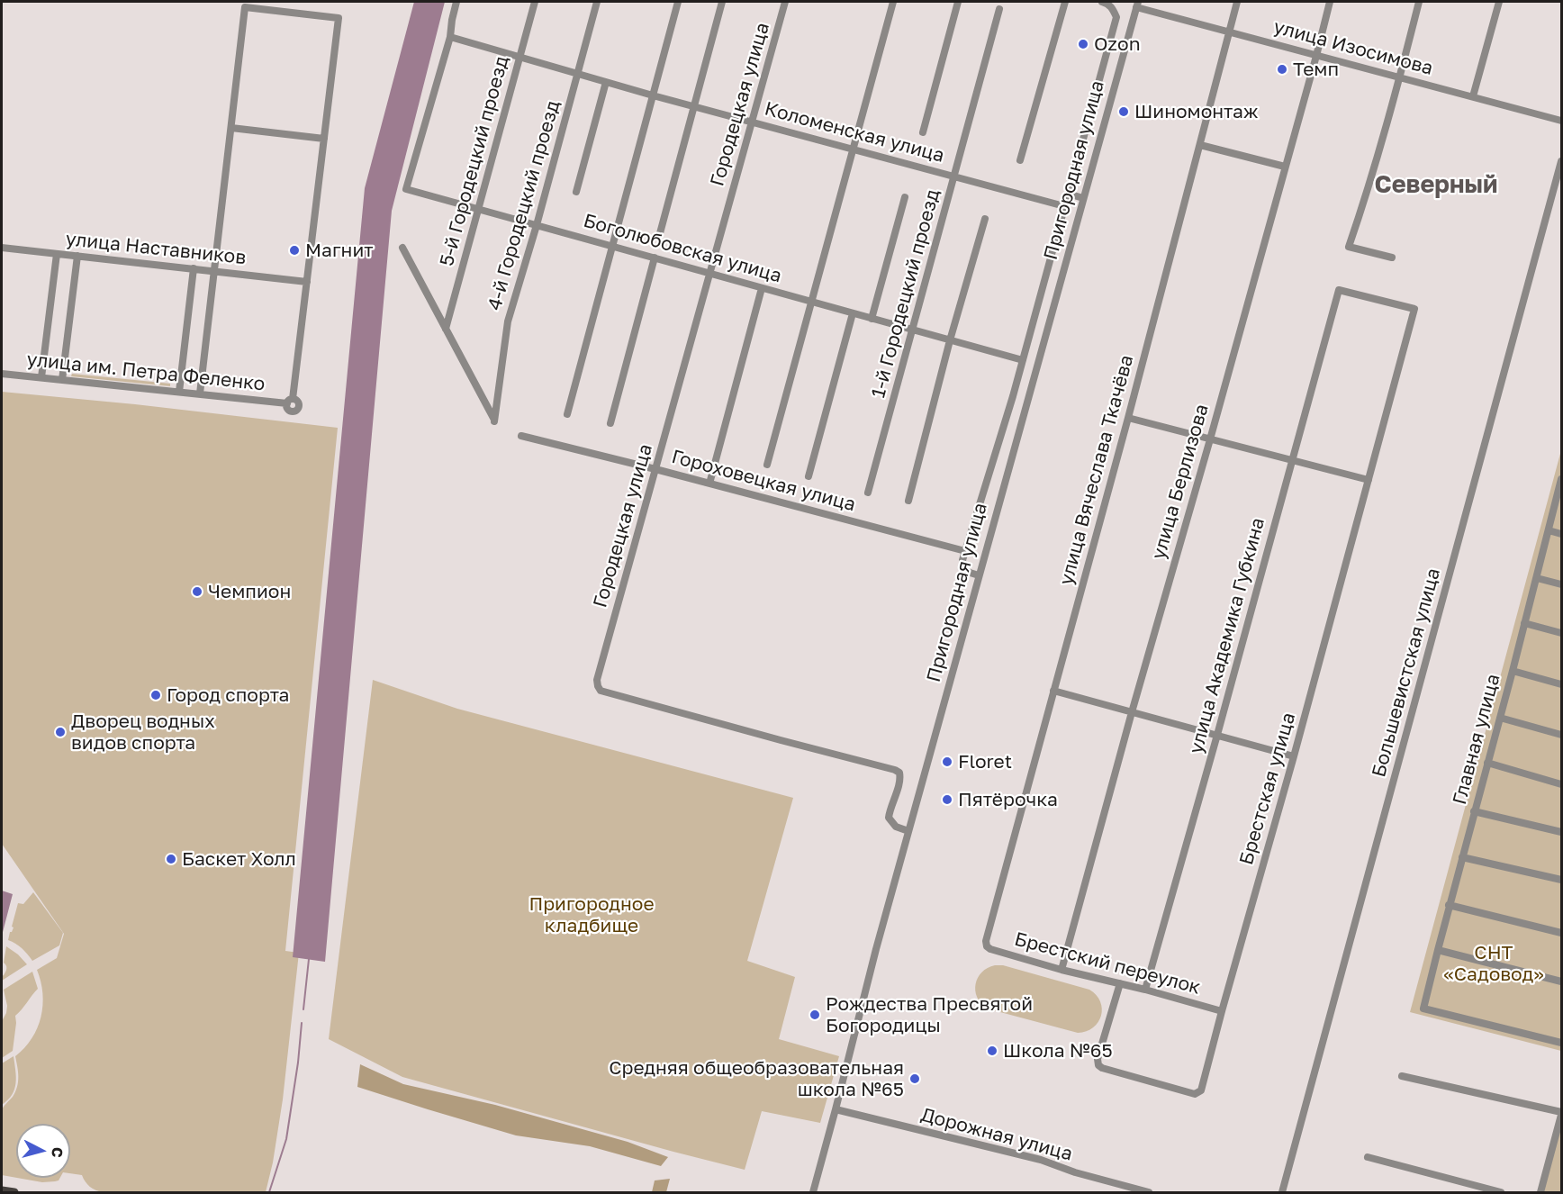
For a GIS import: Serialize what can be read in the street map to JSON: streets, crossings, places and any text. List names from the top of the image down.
{
  "streets": {
    "street": [
      "улица Изосимова",
      "Городецкая улица",
      "Коломенская улица",
      "5-й Городецкий проезд",
      "Пригородная улица",
      "4-й Городецкий проезд",
      "улица Наставников",
      "Боголюбовская улица",
      "1-й Городецкий проезд",
      "улица им. Петра Феленко",
      "улица Вячеслава Ткачёва",
      "Гороховецкая улица",
      "улица Берлизова",
      "улица Академика Губкина",
      "Большевистская улица",
      "Главная улица",
      "Брестская улица",
      "Брестский переулок",
      "Дорожная улица"
    ]
  },
  "crossings": [
    ["улица Изосимова", "Пригородная улица"],
    ["улица Изосимова", "улица Вячеслава Ткачёва"],
    ["улица Изосимова", "улица Берлизова"],
    ["Городецкая улица", "Коломенская улица"],
    ["Городецкая улица", "Пригородная улица"],
    ["Городецкая улица", "Боголюбовская улица"],
    ["Городецкая улица", "Гороховецкая улица"],
    ["Коломенская улица", "5-й Городецкий проезд"],
    ["Коломенская улица", "4-й Городецкий проезд"],
    ["Коломенская улица", "Боголюбовская улица"],
    ["Коломенская улица", "1-й Городецкий проезд"],
    ["5-й Городецкий проезд", "4-й Городецкий проезд"],
    ["5-й Городецкий проезд", "Боголюбовская улица"],
    ["Пригородная улица", "Дорожная улица"],
    ["4-й Городецкий проезд", "Боголюбовская улица"],
    ["улица Наставников", "улица им. Петра Феленко"],
    ["Боголюбовская улица", "1-й Городецкий проезд"],
    ["улица Вячеслава Ткачёва", "Брестский переулок"],
    ["улица Берлизова", "Брестский переулок"],
    ["улица Академика Губкина", "Брестская улица"],
    ["улица Академика Губкина", "Брестский переулок"],
    ["Брестская улица", "Брестский переулок"]
  ],
  "districts": ["Северный"],
  "parks": ["Пригородное кладбище", "СНТ «Садовод»"],
  "places": [
    "Ozon",
    "Темп",
    "Шиномонтаж",
    "Магнит",
    "Чемпион",
    "Город спорта",
    "Дворец водных видов спорта",
    "Floret",
    "Пятёрочка",
    "Баскет Холл",
    "Рождества Пресвятой Богородицы",
    "Школа №65",
    "Средняя общеобразовательная школа №65"
  ],
  "north": "right"
}
